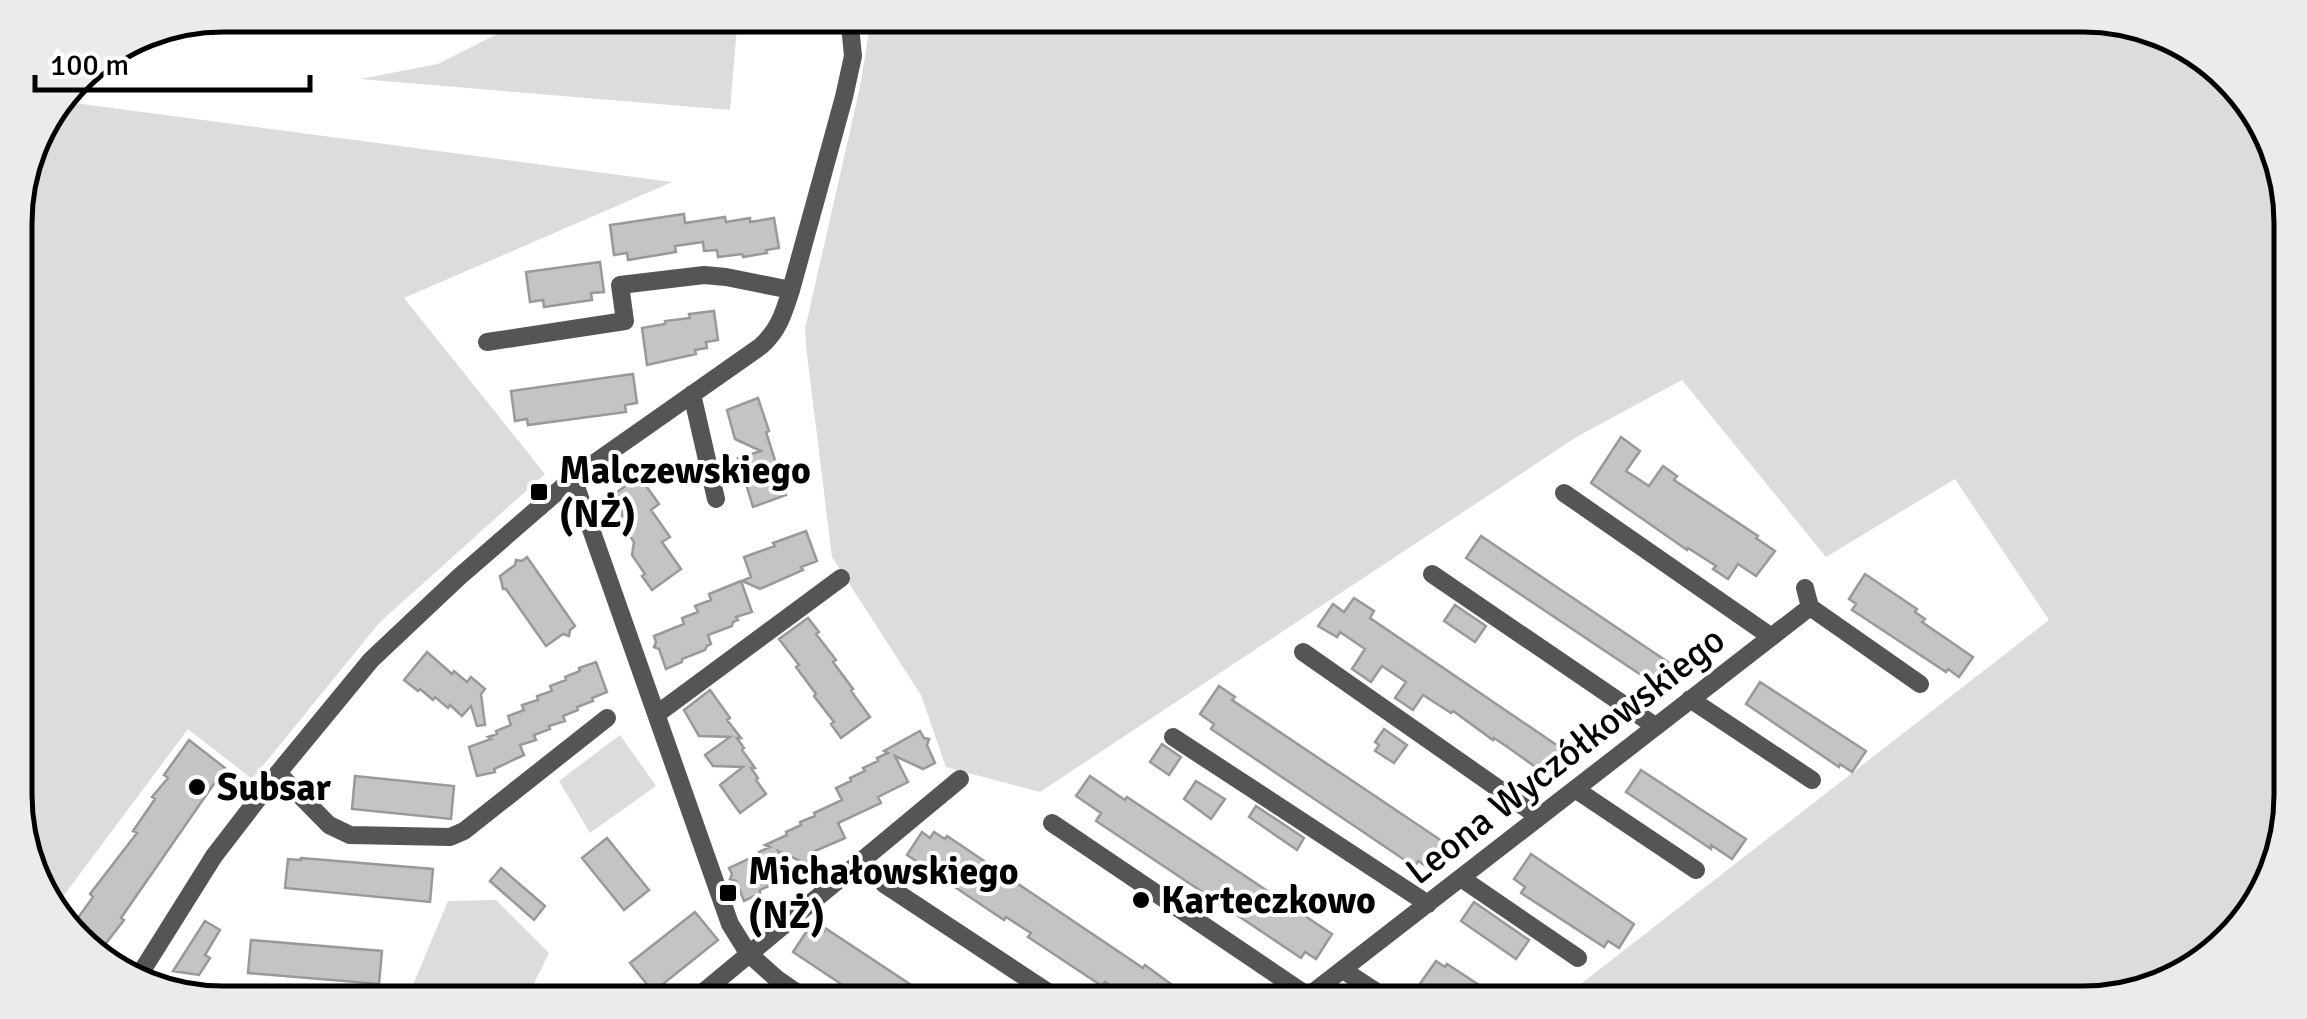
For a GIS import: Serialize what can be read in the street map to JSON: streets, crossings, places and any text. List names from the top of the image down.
{
  "streets": {
    "street": ["Leona Wyczółkowskiego"]
  },
  "places": {
    "transit": ["Malczewskiego (NŻ)", "Michałowskiego (NŻ)"],
    "other": ["Subsar", "Karteczkowo"]
  },
  "scale_bar": "100 m"
}
